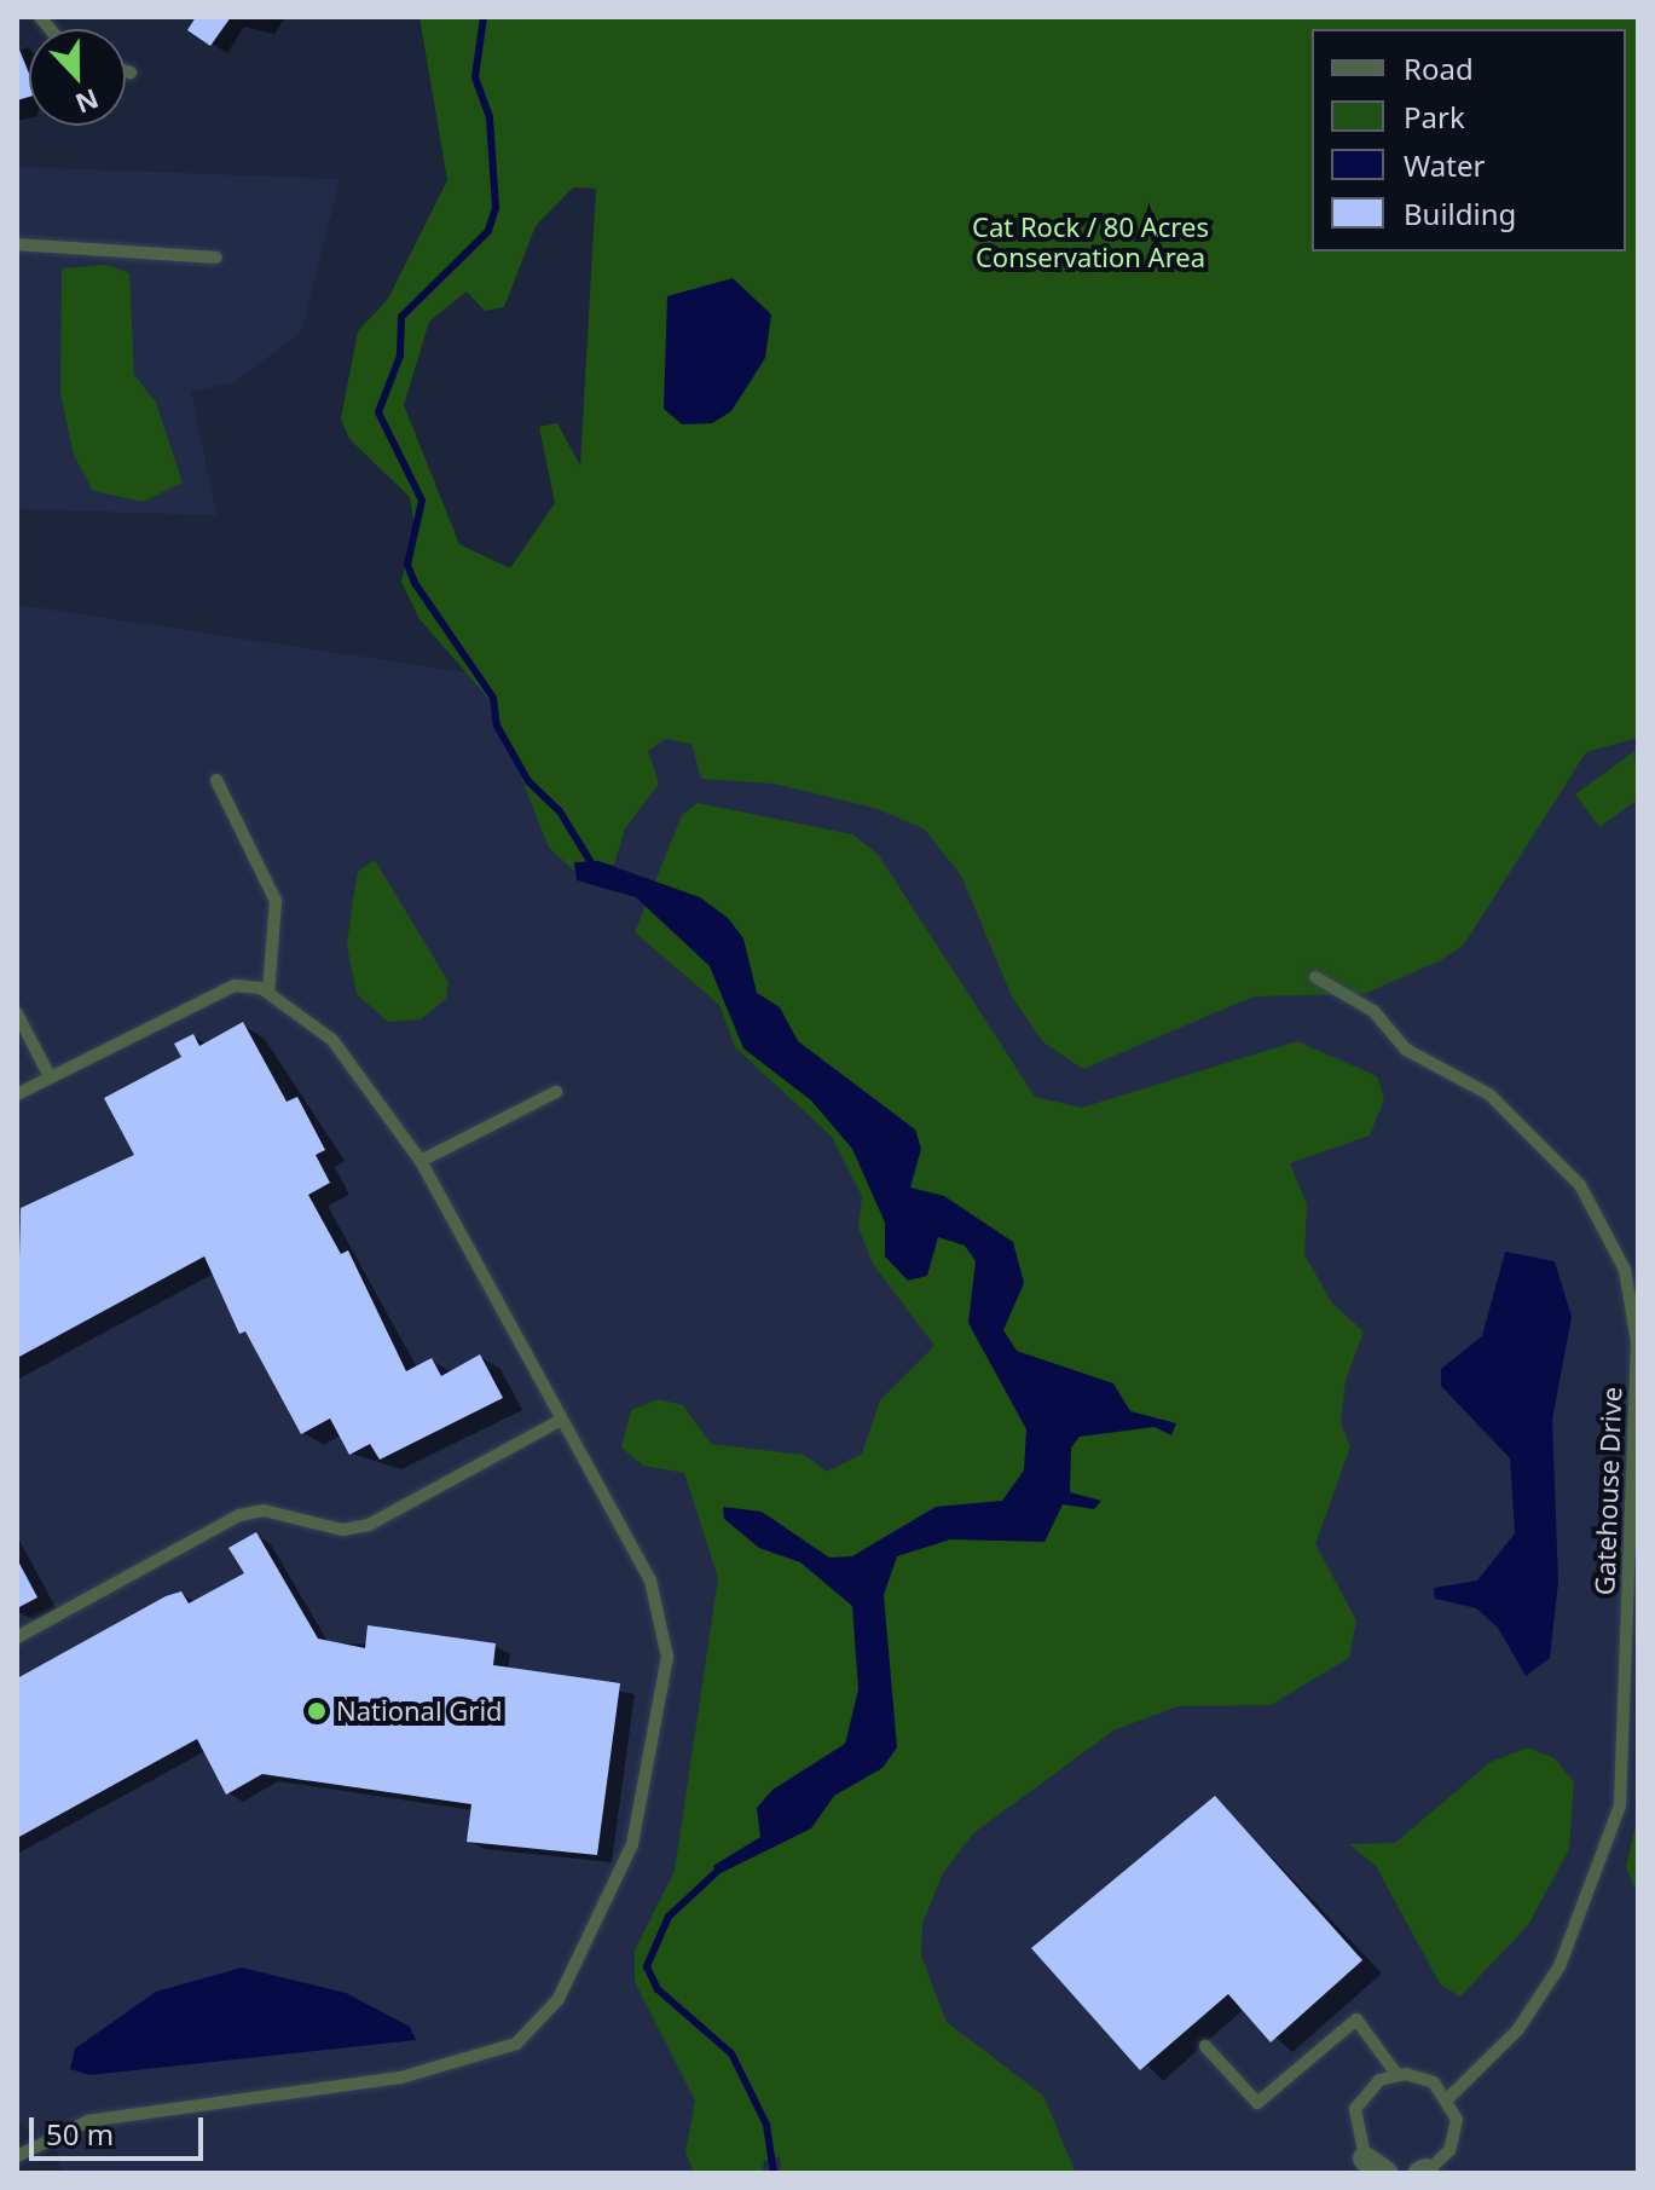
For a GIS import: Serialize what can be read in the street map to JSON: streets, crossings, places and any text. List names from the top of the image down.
{
  "streets": {
    "lane": ["Gatehouse Drive"]
  },
  "parks": ["Cat Rock / 80 Acres Conservation Area"],
  "places": ["National Grid"],
  "legend": [
    "Road",
    "Park",
    "Water",
    "Building"
  ],
  "scale_bar": "50 m",
  "north": "bottom"
}
